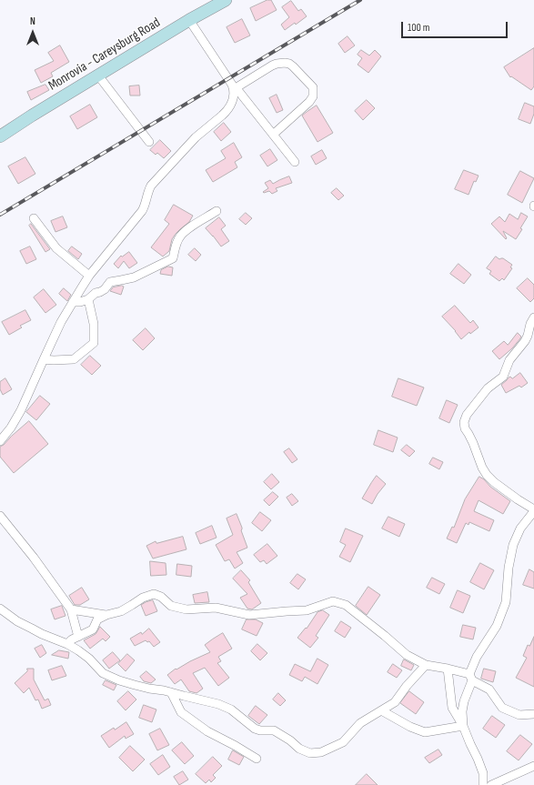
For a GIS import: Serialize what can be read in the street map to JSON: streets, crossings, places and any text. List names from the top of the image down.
{
  "streets": {
    "main road": ["Monrovia - Careysburg Road"]
  },
  "scale_bar": "100 m",
  "north": "top"
}
